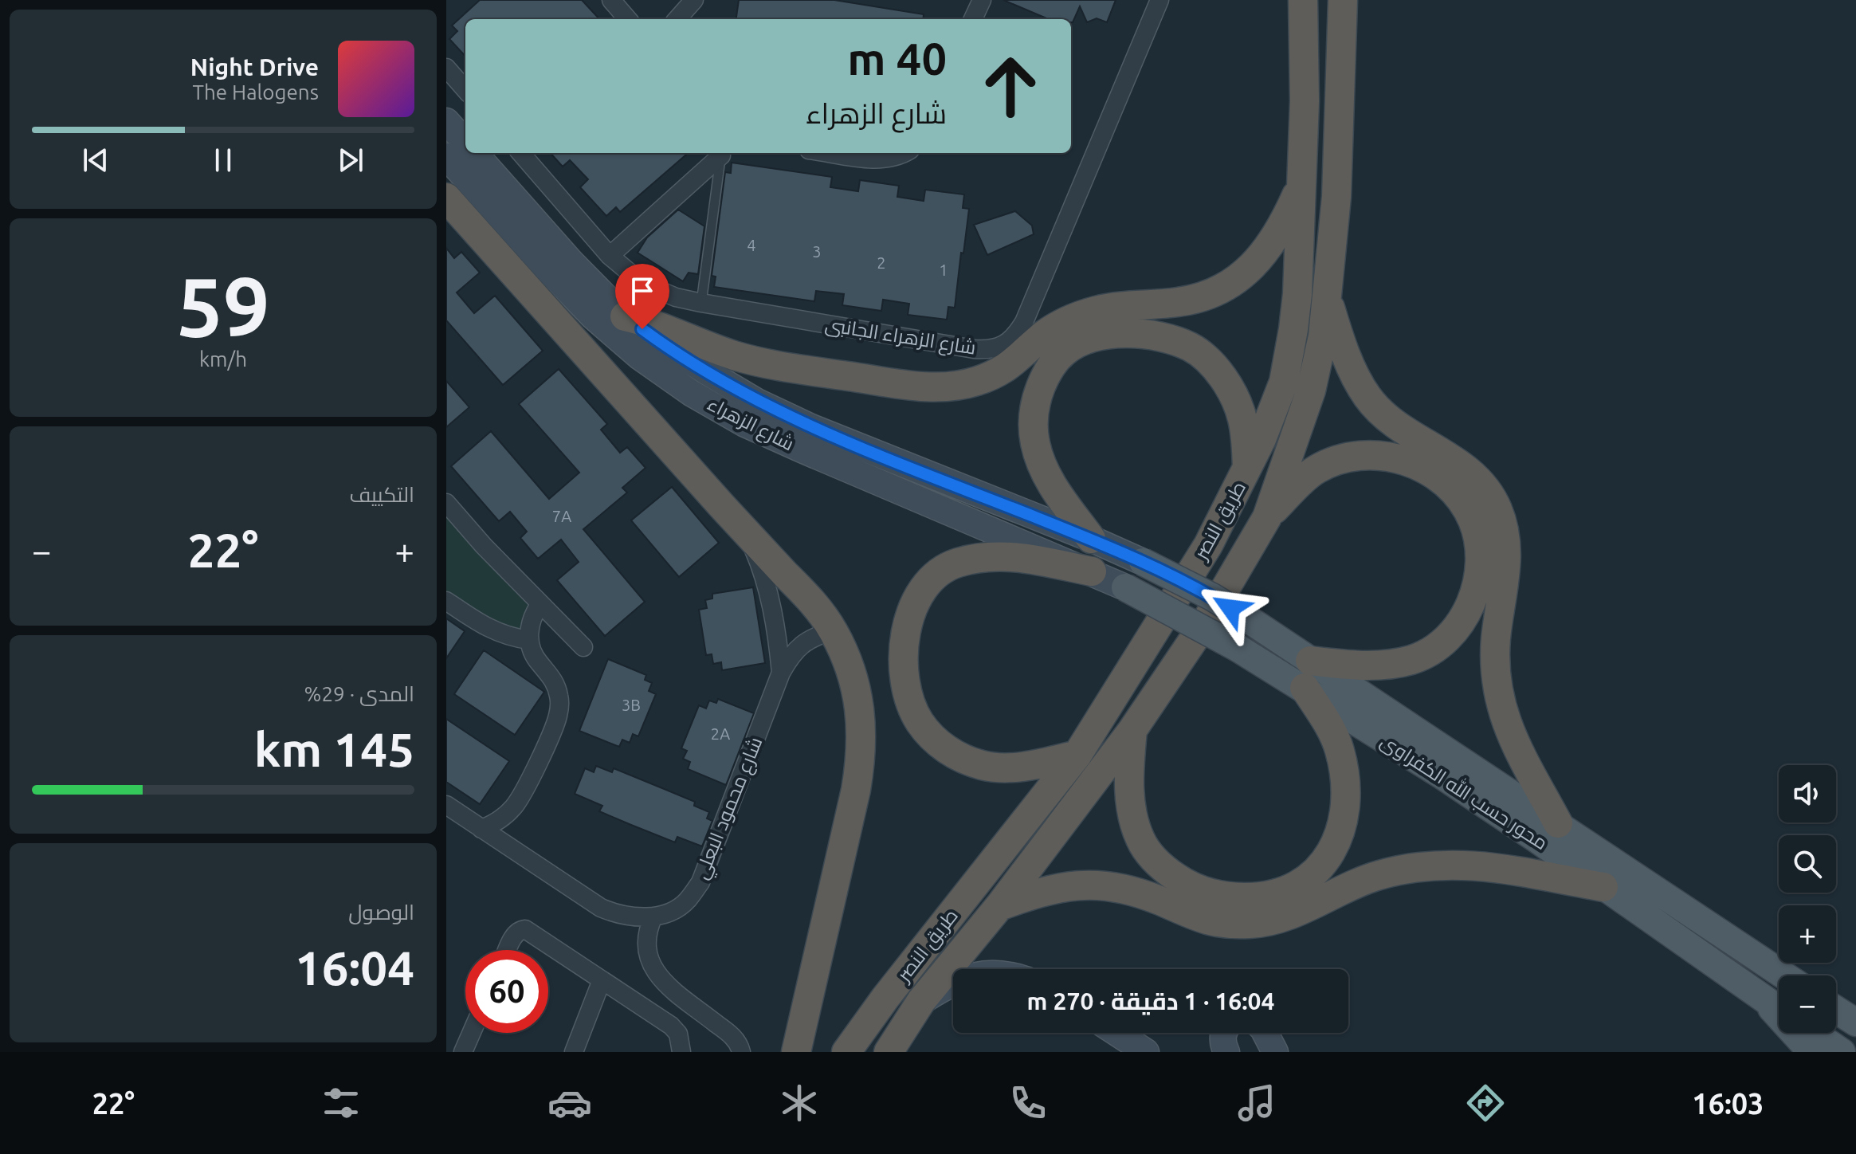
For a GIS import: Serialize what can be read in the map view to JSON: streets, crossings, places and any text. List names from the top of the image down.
{
  "streets": {
    "highway": ["طريق النصر"],
    "main road": ["شارع الزهراء", "محور حسب الله الكفراوى"],
    "street": ["شارع الزهراء الجانبى", "شارع محمود البعلي"]
  },
  "crossings": [
    ["شارع الزهراء", "محور حسب الله الكفراوى"]
  ],
  "house_numbers": [
    "4",
    "3",
    "2",
    "1",
    "7A",
    "3B",
    "2A"
  ],
  "page": {
    "turn": ["40 m", "شارع الزهراء"],
    "song": ["Night Drive", "The Halogens"],
    "tile": [
      ["59", "km/h"],
      "التكييف",
      ["المدى · 29%", "145 km"],
      ["الوصول", "16:04"]
    ],
    "heat": ["−", "22°", "+"],
    "map_buttons": ["+", "−"],
    "limit": "60",
    "trip": "16:04 · 1 دقيقة · 270 m",
    "tabs": ["16:03", "22°"]
  }
}
